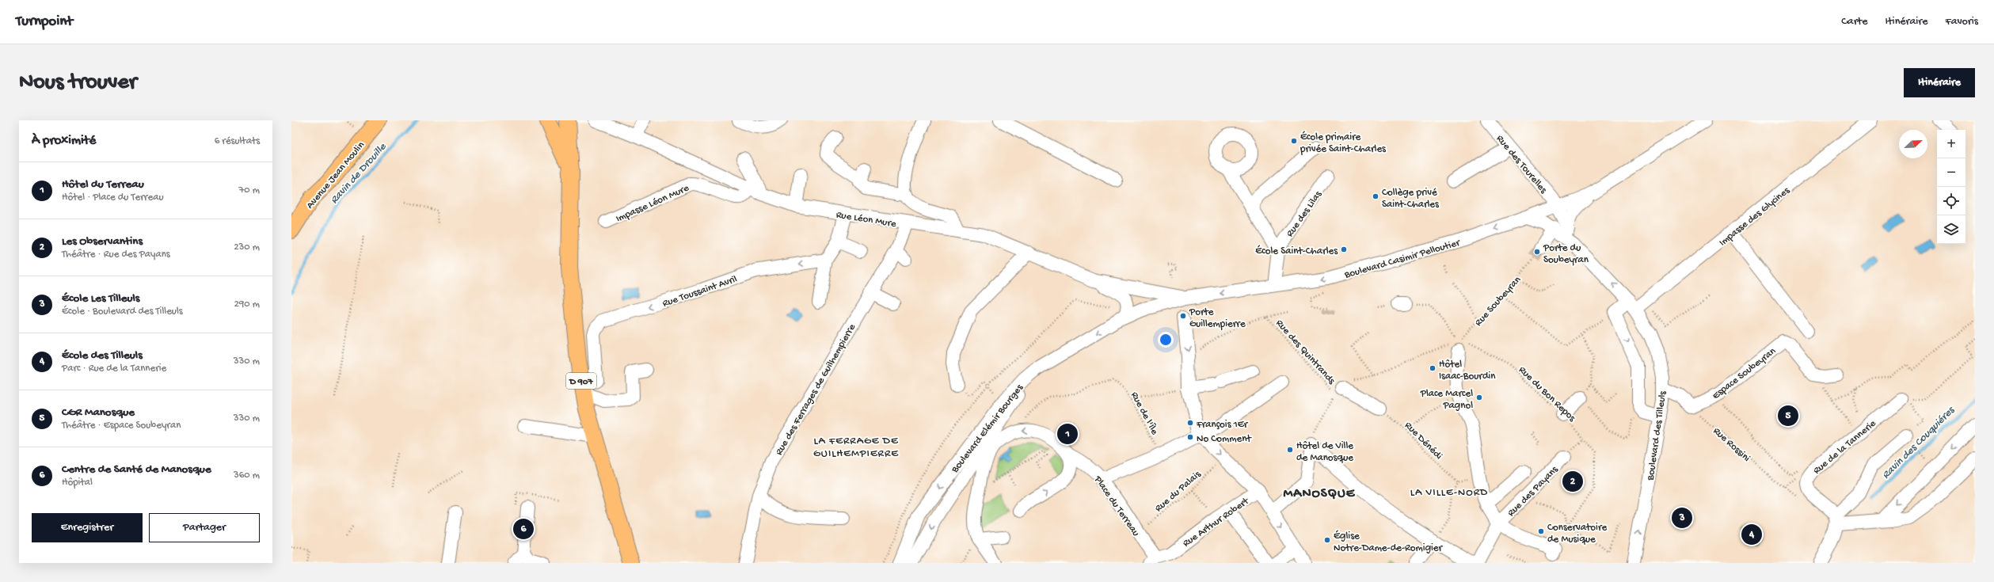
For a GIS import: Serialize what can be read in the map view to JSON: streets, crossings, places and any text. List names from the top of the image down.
{
  "streets": {
    "main road": ["Avenue Jean Moulin", "D 907"],
    "street": [
      "Rue des Tourelles",
      "Impasse Léon Mure",
      "Rue des Lilas",
      "Impasse des Glycines",
      "Rue Léon Mure",
      "Boulevard Casimir Pelloutier",
      "Rue Toussaint Avril",
      "Espace Soubeyran",
      "Rue des Ferrages de Guilhempierre",
      "Boulevard Elémir Bourges",
      "Boulevard des Tilleuls",
      "Rue de la Tannerie",
      "Rue des Payans",
      "Place du Terreau",
      "Rue Arthur Robert"
    ],
    "path": [
      "Rue Soubeyran",
      "Rue des Quintrands",
      "Rue du Bon Repos",
      "Rue de l'Île",
      "Rue Dénédi",
      "Rue Rossini",
      "Rue du Palais"
    ]
  },
  "crossings": [
    ["Rue des Tourelles", "Boulevard Casimir Pelloutier"],
    ["Rue des Tourelles", "Boulevard des Tilleuls"],
    ["Impasse Léon Mure", "Rue Léon Mure"],
    ["Impasse des Glycines", "Boulevard des Tilleuls"],
    ["Rue Léon Mure", "Rue des Ferrages de Guilhempierre"],
    ["Boulevard Casimir Pelloutier", "Boulevard Elémir Bourges"],
    ["Rue Toussaint Avril", "D 907"],
    ["Rue Soubeyran", "Rue du Bon Repos"],
    ["Espace Soubeyran", "Rue Rossini"],
    ["Rue de l'Île", "Place du Terreau"],
    ["Rue du Palais", "Place du Terreau"],
    ["Place du Terreau", "Rue Arthur Robert"]
  ],
  "one_way": ["Rue Toussaint Avril", "Boulevard des Tilleuls"],
  "districts": ["LA FERRAGE DE GUILHEMPIERRE", "LA VILLE-NORD", "MANOSQUE"],
  "water": ["Ravin de Drouille", "Ravin des Couquiéres"],
  "places": [
    "École primaire privée Saint-Charles",
    "Collège privé Saint-Charles",
    "École Saint-Charles",
    "Porte du Soubeyran",
    "Porte Guillempierre",
    "Hôtel Isaac-Bourdin",
    "Place Marcel Pagnol",
    "François 1Er",
    "No Comment",
    "Hôtel de Ville de Manosque",
    "Conservatoire de Musique",
    "Église Notre-Dame-de-Romigier"
  ],
  "north": "top right",
  "page": {
    "header": "Turnpoint",
    "nav": ["Carte", "Itinéraire", "Favoris"],
    "buttons": [
      "Itinéraire",
      ["Enregistrer", "Partager"]
    ],
    "title": "Nous trouver",
    "heading": ["À proximité", "6 résultats"],
    "map_buttons": ["+", "−"],
    "list": [
      {
        "mark": "1",
        "name": "Hôtel du Terreau",
        "note": "Hôtel · Place du Terreau",
        "value": "70 m"
      },
      {
        "mark": "2",
        "name": "Les Observantins",
        "note": "Théâtre · Rue des Payans",
        "value": "230 m"
      },
      {
        "mark": "3",
        "name": "École Les Tilleuls",
        "note": "École · Boulevard des Tilleuls",
        "value": "290 m"
      },
      {
        "mark": "4",
        "name": "École des Tilleuls",
        "note": "Parc · Rue de la Tannerie",
        "value": "330 m"
      },
      {
        "mark": "5",
        "name": "CGR Manosque",
        "note": "Théâtre · Espace Soubeyran",
        "value": "330 m"
      },
      {
        "mark": "6",
        "name": "Centre de Santé de Manosque",
        "note": "Hôpital",
        "value": "360 m"
      }
    ],
    "pins": [
      "5",
      "1",
      "2",
      "3",
      "6",
      "4"
    ]
  }
}
